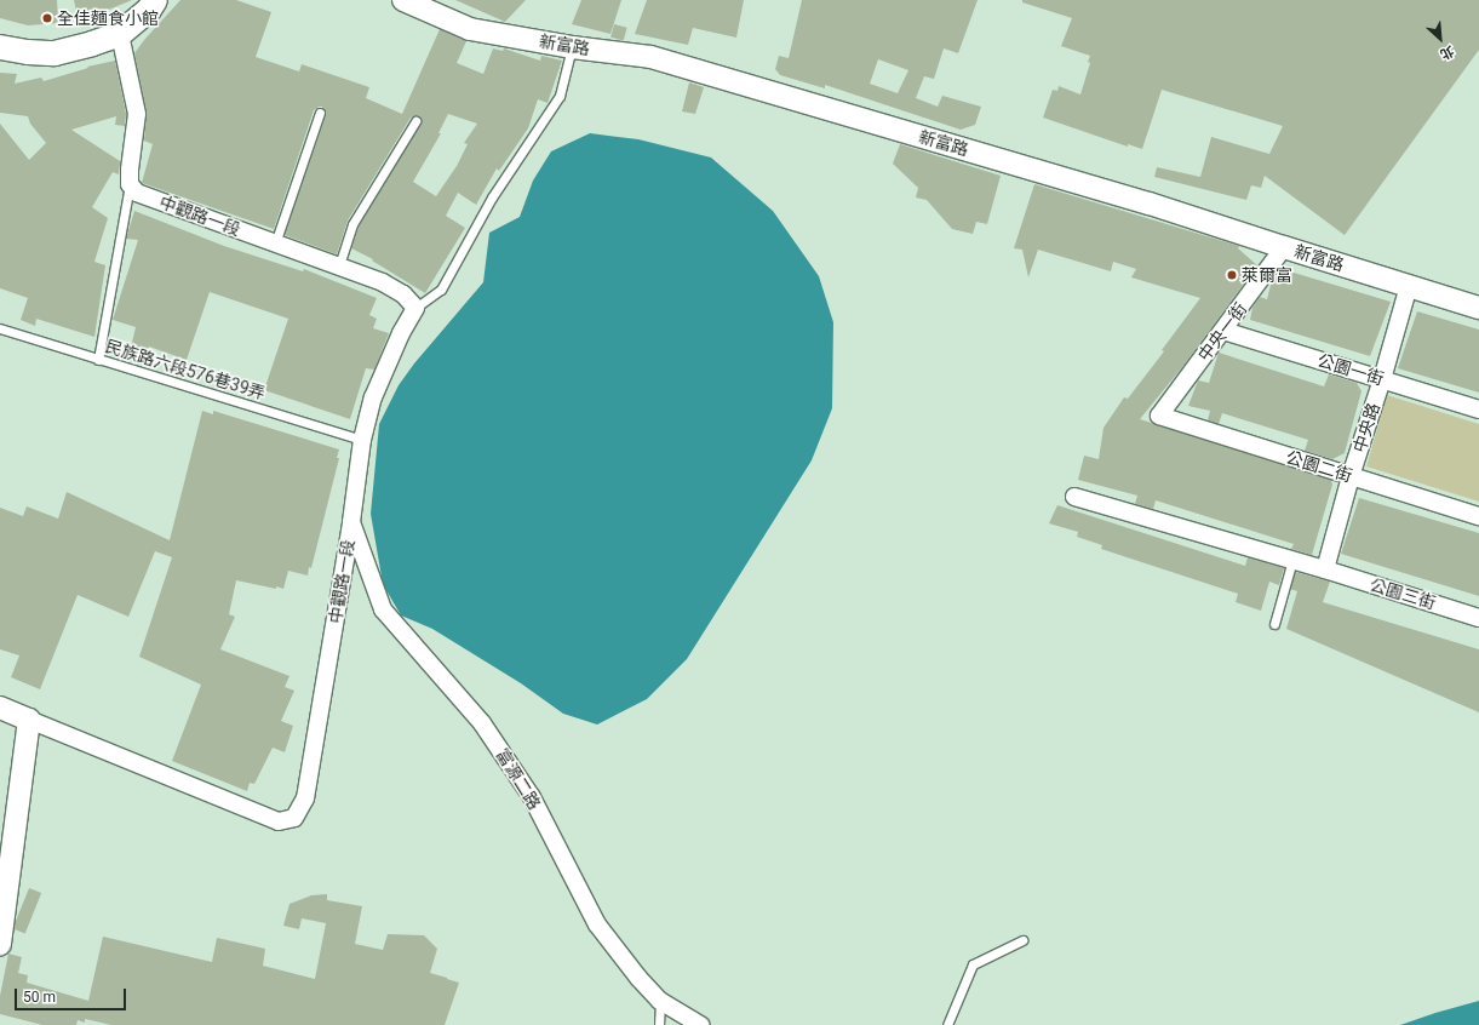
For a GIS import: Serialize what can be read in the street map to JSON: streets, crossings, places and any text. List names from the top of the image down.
{
  "streets": {
    "street": [
      "新富路",
      "中觀路一段",
      "中央一街",
      "公園一街",
      "中央路",
      "公園二街",
      "公園三街",
      "富源二路"
    ],
    "lane": ["民族路六段576巷39弄"]
  },
  "crossings": [
    ["新富路", "中央一街"],
    ["新富路", "中央路"],
    ["中觀路一段", "民族路六段576巷39弄"],
    ["中觀路一段", "富源二路"],
    ["中央一街", "公園一街"],
    ["中央一街", "公園二街"],
    ["公園一街", "中央路"],
    ["中央路", "公園二街"],
    ["中央路", "公園三街"]
  ],
  "places": ["全佳麵食小館", "萊爾富"],
  "scale_bar": "50 m",
  "north": "bottom right"
}
